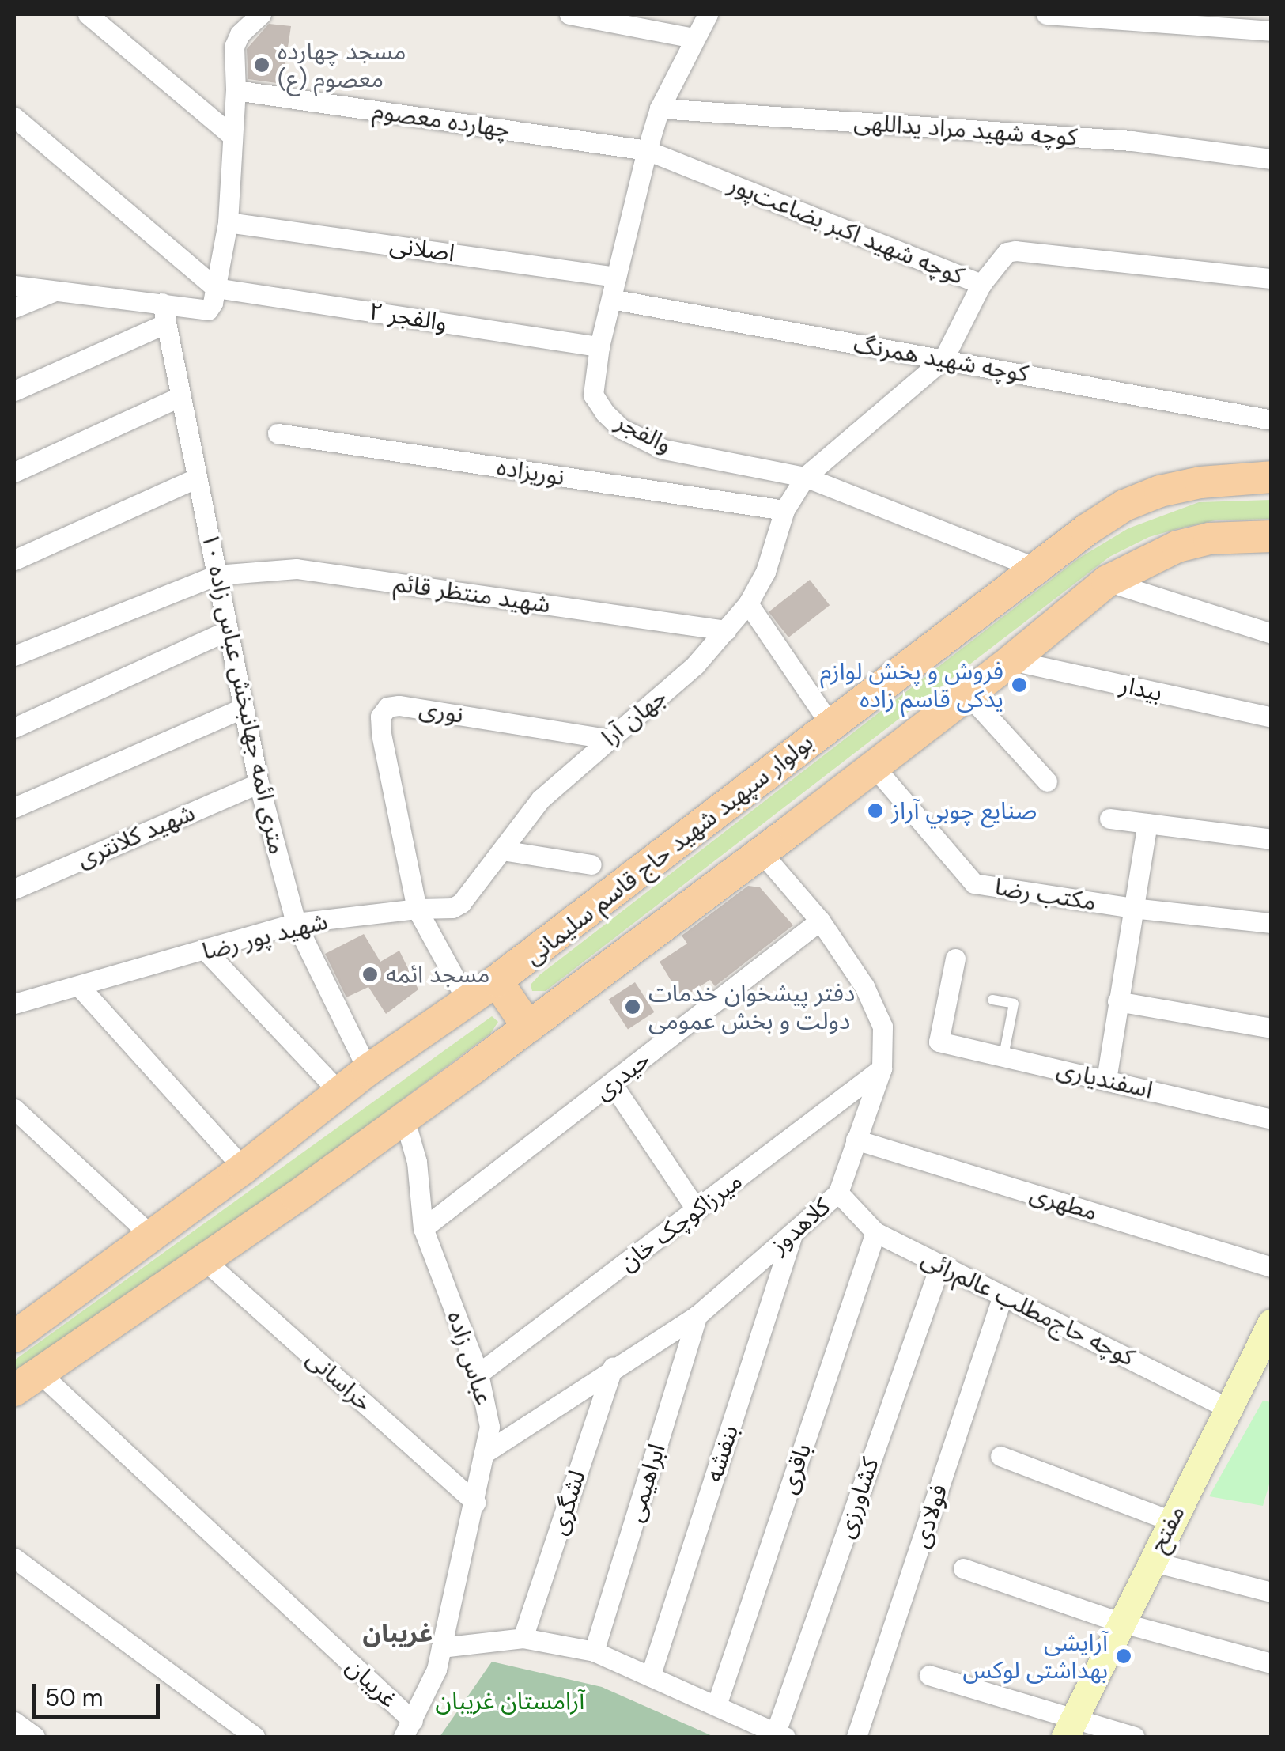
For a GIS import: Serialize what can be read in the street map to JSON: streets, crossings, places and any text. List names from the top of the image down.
{
  "streets": {
    "main road": ["بولوار سپهبد شهید حاج قاسم سلیمانی", "مفتح"],
    "street": [
      "چهارده معصوم",
      "کوچه شهید مراد یداللهی",
      "کوچه شهید اکبر بضاعت‌پور",
      "اصلانی",
      "والفجر ۲",
      "کوچه شهید همرنگ",
      "والفجر",
      "نوریزاده",
      "شهید منتظر قائم",
      "بیدار",
      "۱۰ متری ائمه جهانبخش عباس زاده",
      "نوری",
      "جهان آرا",
      "شهید کلانتری",
      "مکتب رضا",
      "شهید پور رضا",
      "حیدری",
      "اسفندیاری",
      "مطهری",
      "میرزاکوچک خان",
      "کلاهدوز",
      "کوچه حاج‌مطلب عالم‌رائی",
      "عباس زاده",
      "خراسانی",
      "بنفشه",
      "باقری",
      "ابراهیمی",
      "کشاورزی",
      "لشگری",
      "فولادی",
      "غریبان"
    ]
  },
  "crossings": [
    ["چهارده معصوم", "کوچه شهید اکبر بضاعت‌پور"],
    ["چهارده معصوم", "والفجر"],
    ["کوچه شهید مراد یداللهی", "والفجر"],
    ["کوچه شهید اکبر بضاعت‌پور", "والفجر"],
    ["اصلانی", "والفجر"],
    ["والفجر ۲", "والفجر"],
    ["کوچه شهید همرنگ", "والفجر"],
    ["کوچه شهید همرنگ", "جهان آرا"],
    ["والفجر", "جهان آرا"],
    ["والفجر", "بولوار سپهبد شهید حاج قاسم سلیمانی"],
    ["نوریزاده", "جهان آرا"],
    ["شهید منتظر قائم", "۱۰ متری ائمه جهانبخش عباس زاده"],
    ["شهید منتظر قائم", "جهان آرا"],
    ["۱۰ متری ائمه جهانبخش عباس زاده", "شهید کلانتری"],
    ["۱۰ متری ائمه جهانبخش عباس زاده", "بولوار سپهبد شهید حاج قاسم سلیمانی"],
    ["۱۰ متری ائمه جهانبخش عباس زاده", "شهید پور رضا"],
    ["نوری", "جهان آرا"],
    ["نوری", "شهید پور رضا"],
    ["جهان آرا", "شهید پور رضا"],
    ["حیدری", "کلاهدوز"],
    ["حیدری", "عباس زاده"],
    ["مطهری", "کلاهدوز"],
    ["میرزاکوچک خان", "کلاهدوز"],
    ["میرزاکوچک خان", "عباس زاده"],
    ["کلاهدوز", "کوچه حاج‌مطلب عالم‌رائی"],
    ["کلاهدوز", "عباس زاده"],
    ["کلاهدوز", "بنفشه"],
    ["کلاهدوز", "ابراهیمی"],
    ["کلاهدوز", "لشگری"],
    ["کوچه حاج‌مطلب عالم‌رائی", "باقری"],
    ["کوچه حاج‌مطلب عالم‌رائی", "کشاورزی"],
    ["کوچه حاج‌مطلب عالم‌رائی", "فولادی"],
    ["کوچه حاج‌مطلب عالم‌رائی", "مفتح"],
    ["عباس زاده", "خراسانی"],
    ["عباس زاده", "غریبان"]
  ],
  "districts": ["غریبان"],
  "parks": ["آرامستان غریبان"],
  "places": [
    "مسجد چهارده معصوم (ع)",
    "فروش و پخش لوازم یدکی قاسم زاده",
    "صنايع چوبي آراز",
    "مسجد ائمه",
    "دفتر پیشخوان خدمات دولت و بخش عمومی",
    "آرایشی بهداشتی لوکس"
  ],
  "scale_bar": "50 m"
}
